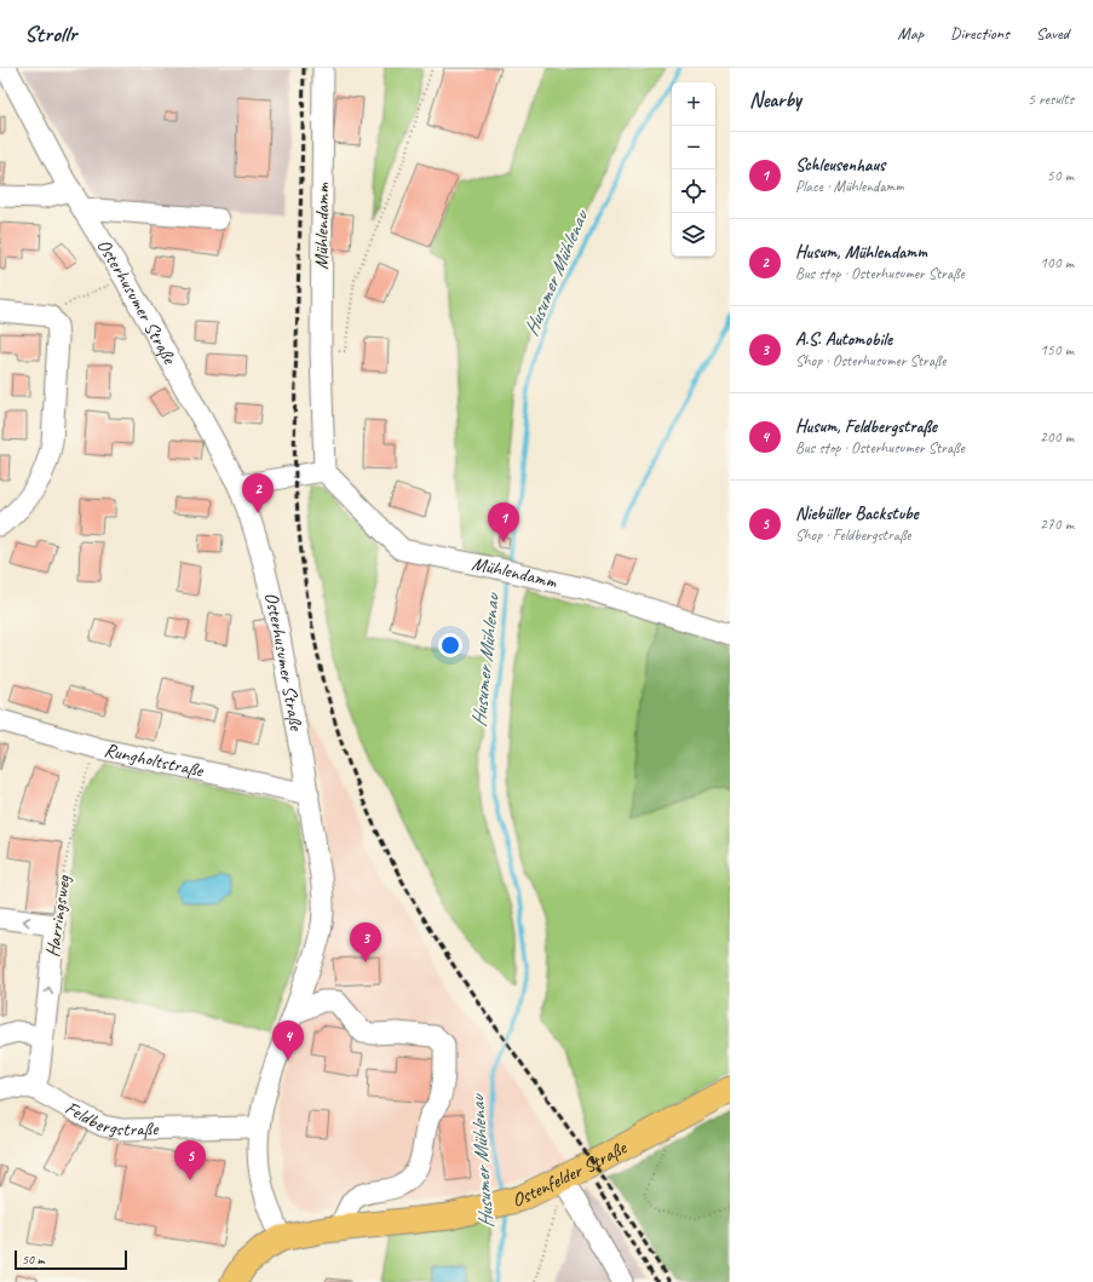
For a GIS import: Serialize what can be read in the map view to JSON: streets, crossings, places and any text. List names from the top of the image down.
{
  "streets": {
    "main road": ["Ostenfelder Straße"],
    "street": [
      "Mühlendamm",
      "Osterhusumer Straße",
      "Rungholtstraße",
      "Harringsweg",
      "Feldbergstraße"
    ]
  },
  "crossings": [
    ["Osterhusumer Straße", "Rungholtstraße"],
    ["Osterhusumer Straße", "Feldbergstraße"],
    ["Osterhusumer Straße", "Ostenfelder Straße"],
    ["Rungholtstraße", "Harringsweg"],
    ["Harringsweg", "Feldbergstraße"]
  ],
  "water": ["Husumer Mühlenau"],
  "scale_bar": "50 m",
  "page": {
    "header": "Strollr",
    "nav": ["Map", "Directions", "Saved"],
    "heading": ["Nearby", "5 results"],
    "map_buttons": ["+", "−"],
    "list": [
      {
        "mark": "1",
        "name": "Schleusenhaus",
        "note": "Place · Mühlendamm",
        "value": "50 m"
      },
      {
        "mark": "2",
        "name": "Husum, Mühlendamm",
        "note": "Bus stop · Osterhusumer Straße",
        "value": "100 m"
      },
      {
        "mark": "3",
        "name": "A.S. Automobile",
        "note": "Shop · Osterhusumer Straße",
        "value": "150 m"
      },
      {
        "mark": "4",
        "name": "Husum, Feldbergstraße",
        "note": "Bus stop · Osterhusumer Straße",
        "value": "200 m"
      },
      {
        "mark": "5",
        "name": "Niebüller Backstube",
        "note": "Shop · Feldbergstraße",
        "value": "270 m"
      }
    ],
    "pins": [
      "2",
      "1",
      "3",
      "4",
      "5"
    ],
    "scale": "50 m"
  }
}
